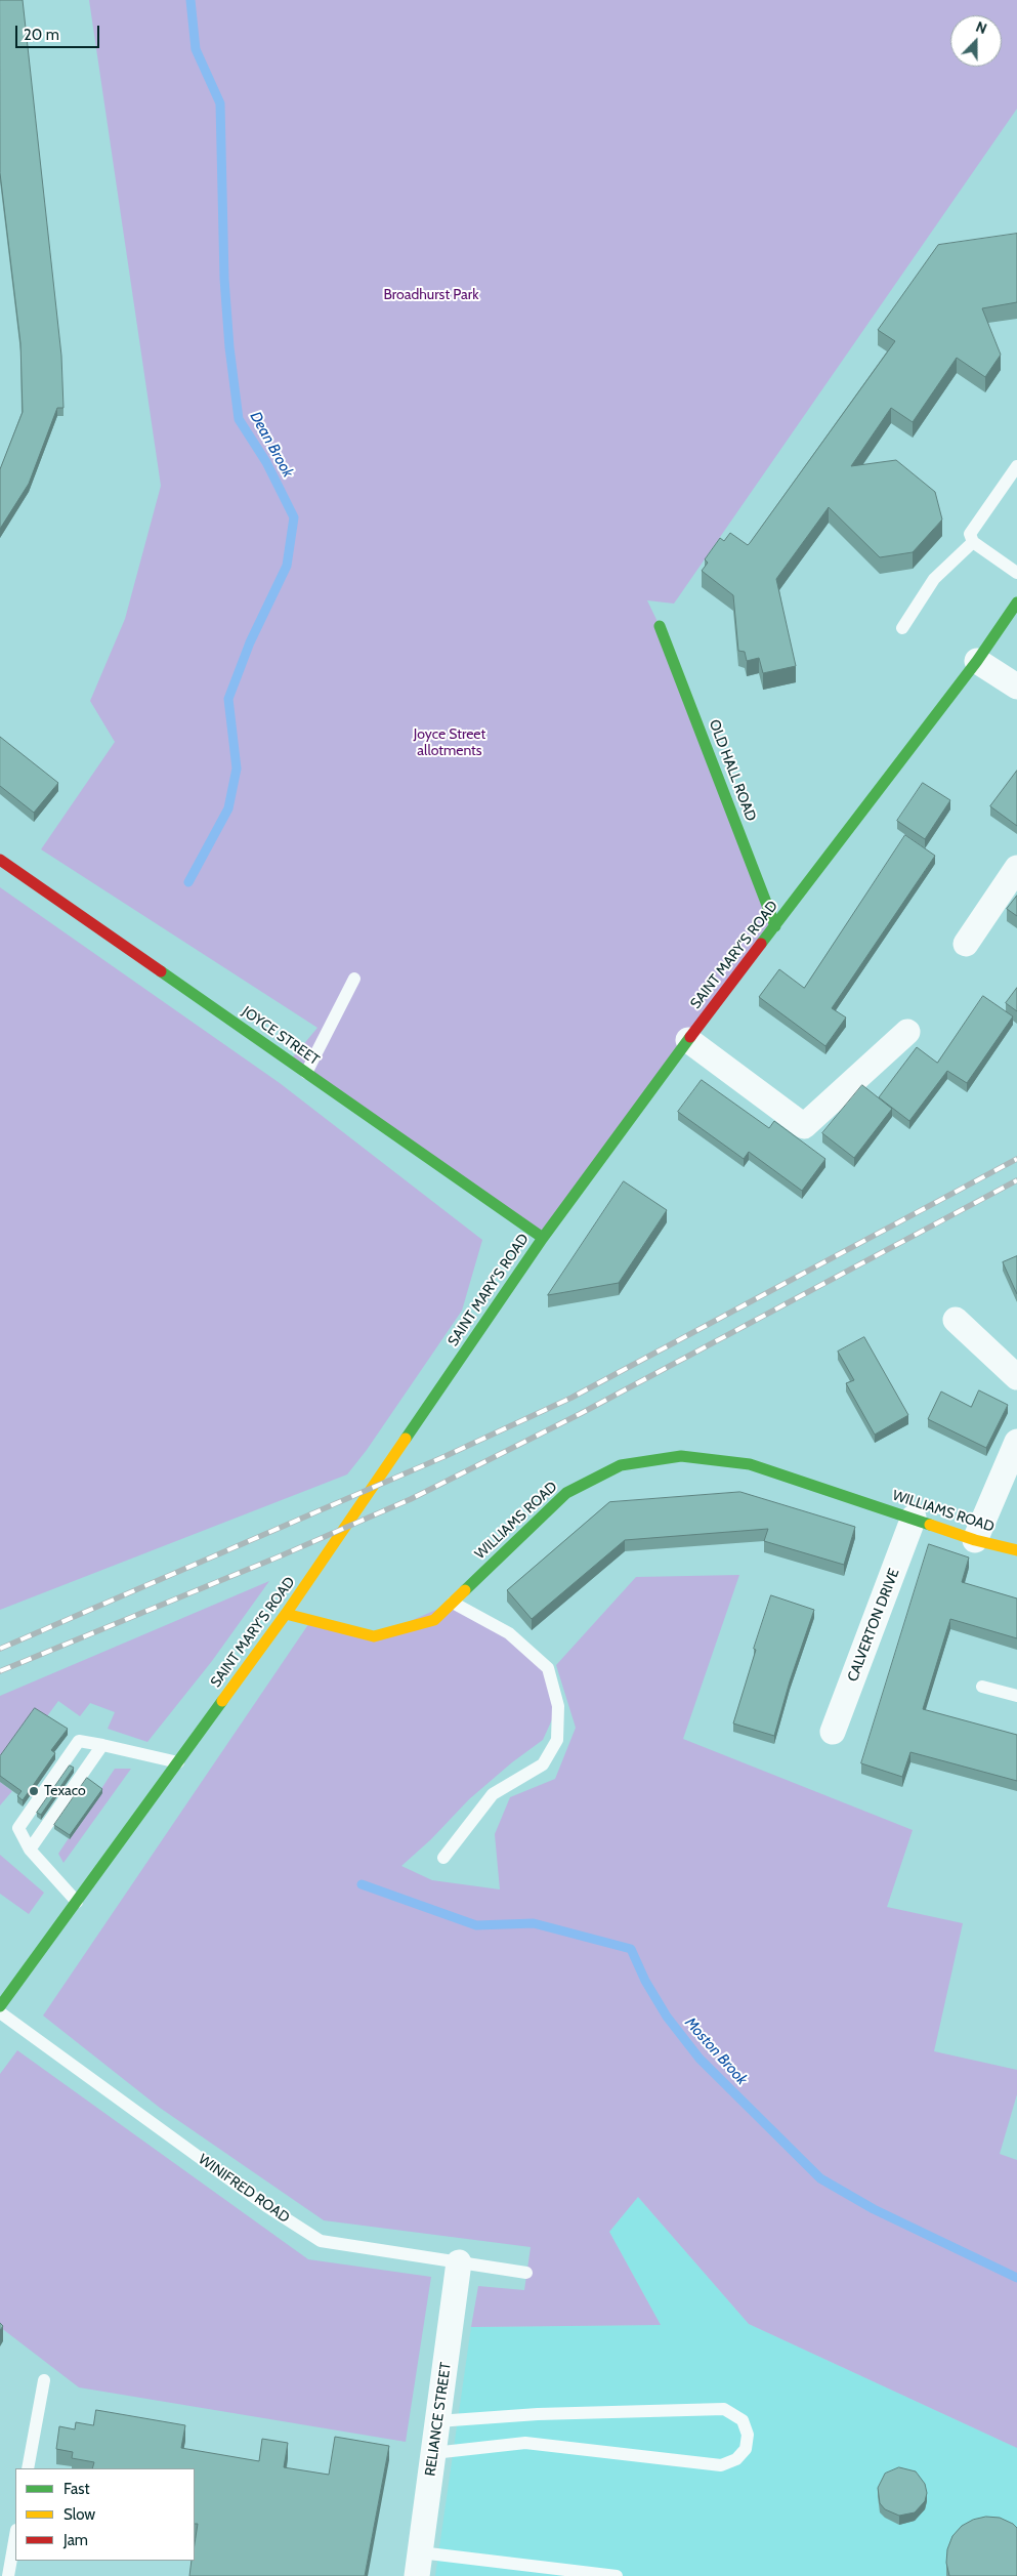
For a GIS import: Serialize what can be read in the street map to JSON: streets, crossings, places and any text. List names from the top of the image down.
{
  "streets": {
    "street": [
      "OLD HALL ROAD",
      "SAINT MARY'S ROAD",
      "JOYCE STREET",
      "WILLIAMS ROAD",
      "CALVERTON DRIVE",
      "RELIANCE STREET"
    ],
    "lane": ["WINIFRED ROAD"]
  },
  "crossings": [
    ["OLD HALL ROAD", "SAINT MARY'S ROAD"],
    ["SAINT MARY'S ROAD", "JOYCE STREET"],
    ["SAINT MARY'S ROAD", "WILLIAMS ROAD"],
    ["WILLIAMS ROAD", "CALVERTON DRIVE"],
    ["WINIFRED ROAD", "RELIANCE STREET"]
  ],
  "water": ["Dean Brook", "Moston Brook"],
  "parks": ["Broadhurst Park", "Joyce Street allotments"],
  "places": ["Texaco"],
  "legend": ["Fast", "Slow", "Jam"],
  "scale_bar": "20 m",
  "north": "top"
}
